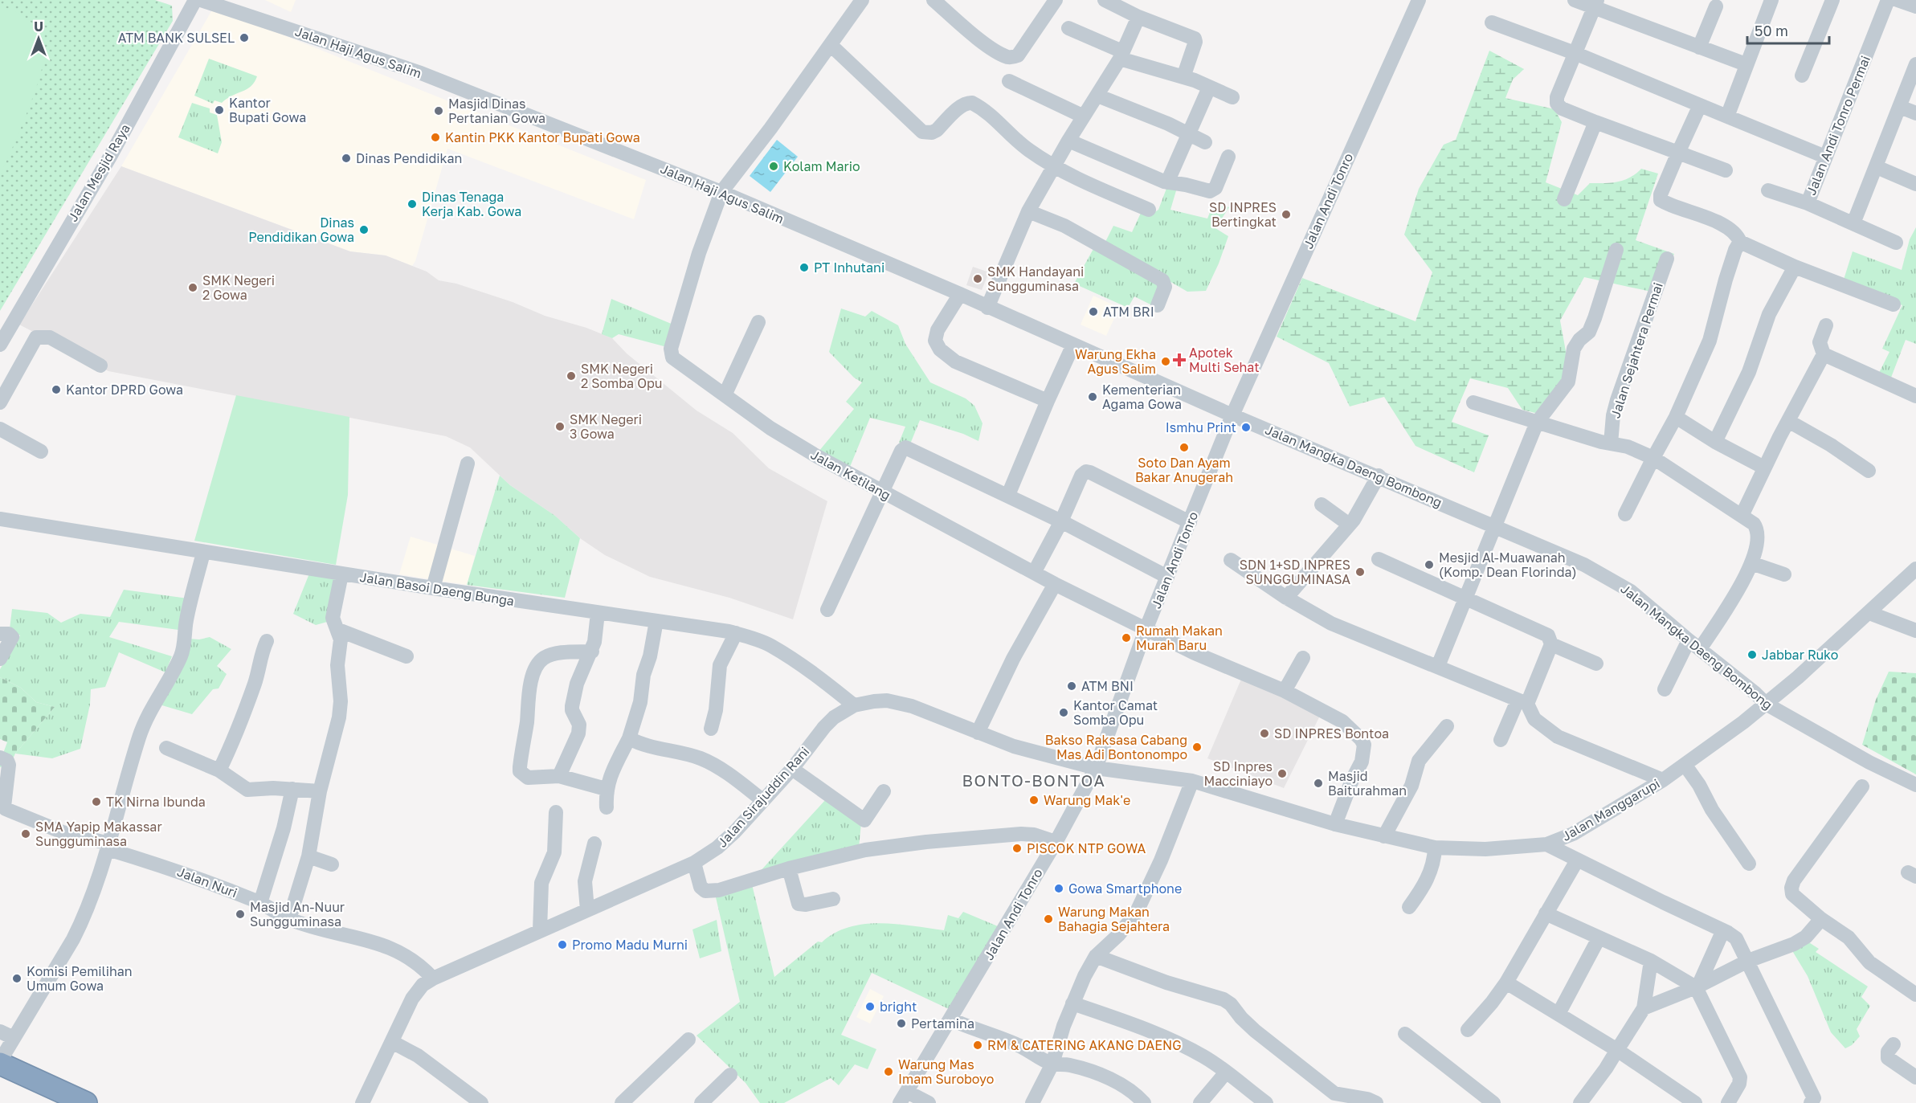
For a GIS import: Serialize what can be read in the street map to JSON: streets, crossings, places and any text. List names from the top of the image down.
{
  "streets": {
    "street": [
      "Jalan Haji Agus Salim",
      "Jalan Andi Tonro Permai",
      "Jalan Mesjid Raya",
      "Jalan Andi Tonro",
      "Jalan Sejahtera Permai",
      "Jalan Mangka Daeng Bombong",
      "Jalan Ketilang",
      "Jalan Basoi Daeng Bunga",
      "Jalan Sirajuddin Rani",
      "Jalan Manggarupi",
      "Jalan Nuri"
    ]
  },
  "crossings": [
    ["Jalan Haji Agus Salim", "Jalan Andi Tonro"],
    ["Jalan Haji Agus Salim", "Jalan Mangka Daeng Bombong"],
    ["Jalan Haji Agus Salim", "Jalan Ketilang"],
    ["Jalan Andi Tonro", "Jalan Mangka Daeng Bombong"],
    ["Jalan Andi Tonro", "Jalan Ketilang"],
    ["Jalan Andi Tonro", "Jalan Sirajuddin Rani"],
    ["Jalan Andi Tonro", "Jalan Manggarupi"],
    ["Jalan Mangka Daeng Bombong", "Jalan Manggarupi"],
    ["Jalan Ketilang", "Jalan Manggarupi"],
    ["Jalan Basoi Daeng Bunga", "Jalan Sirajuddin Rani"],
    ["Jalan Sirajuddin Rani", "Jalan Manggarupi"],
    ["Jalan Sirajuddin Rani", "Jalan Nuri"]
  ],
  "districts": ["BONTO-BONTOA"],
  "places": {
    "other": [
      "ATM BANK SULSEL",
      "Kantor Bupati Gowa",
      "Masjid Dinas Pertanian Gowa",
      "Kantin PKK Kantor Bupati Gowa",
      "Dinas Pendidikan",
      "Kolam Mario",
      "Dinas Tenaga Kerja Kab. Gowa",
      "SD INPRES Bertingkat",
      "Dinas Pendidikan Gowa",
      "PT Inhutani",
      "SMK Handayani Sungguminasa",
      "SMK Negeri 2 Gowa",
      "ATM BRI",
      "Warung Ekha Agus Salim",
      "SMK Negeri 2 Somba Opu",
      "Kantor DPRD Gowa",
      "Kementerian Agama Gowa",
      "SMK Negeri 3 Gowa",
      "Ismhu Print",
      "Soto Dan Ayam Bakar Anugerah",
      "Mesjid Al-Muawanah (Komp. Dean Florinda)",
      "SDN 1+SD INPRES SUNGGUMINASA",
      "Rumah Makan Murah Baru",
      "Jabbar Ruko",
      "ATM BNI",
      "Kantor Camat Somba Opu",
      "SD INPRES Bontoa",
      "Bakso Raksasa Cabang Mas Adi Bontonompo",
      "SD Inpres Macciniayo",
      "Masjid Baiturahman",
      "Warung Mak'e",
      "TK Nirna Ibunda",
      "SMA Yapip Makassar Sungguminasa",
      "PISCOK NTP GOWA",
      "Gowa Smartphone",
      "Masjid An-Nuur Sungguminasa",
      "Warung Makan Bahagia Sejahtera",
      "Promo Madu Murni",
      "Komisi Pemilihan Umum Gowa",
      "bright",
      "Pertamina",
      "RM & CATERING AKANG DAENG",
      "Warung Mas Imam Suroboyo"
    ],
    "health": ["Apotek Multi Sehat"]
  },
  "scale_bar": "50 m",
  "north": "top"
}
